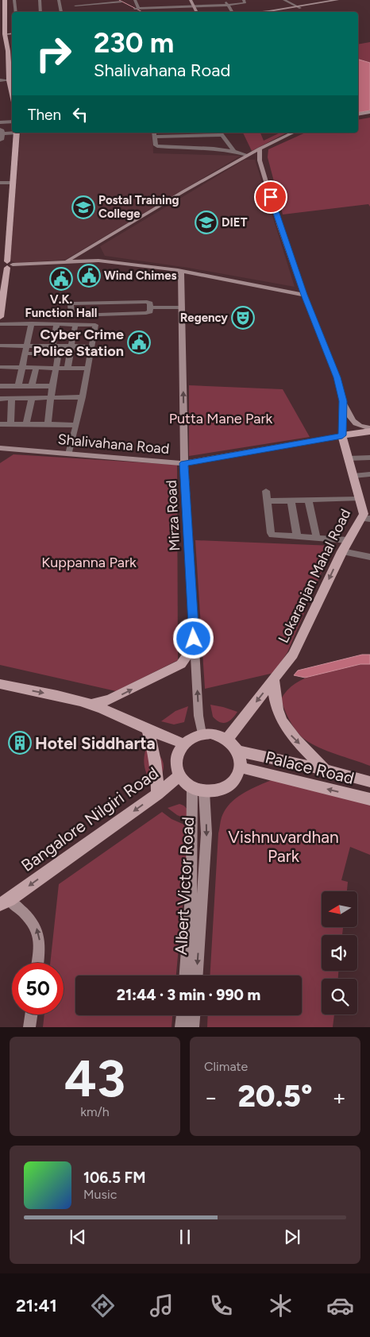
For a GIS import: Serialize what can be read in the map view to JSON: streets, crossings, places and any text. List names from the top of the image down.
{
  "streets": {
    "main road": [
      "Shalivahana Road",
      "Mirza Road",
      "Lokaranjan Mahal Road",
      "Palace Road",
      "Bangalore Nilgiri Road",
      "Albert Victor Road"
    ]
  },
  "crossings": [
    ["Shalivahana Road", "Mirza Road"],
    ["Shalivahana Road", "Lokaranjan Mahal Road"],
    ["Mirza Road", "Lokaranjan Mahal Road"],
    ["Mirza Road", "Palace Road"],
    ["Mirza Road", "Bangalore Nilgiri Road"],
    ["Mirza Road", "Albert Victor Road"],
    ["Lokaranjan Mahal Road", "Palace Road"],
    ["Lokaranjan Mahal Road", "Bangalore Nilgiri Road"],
    ["Lokaranjan Mahal Road", "Albert Victor Road"],
    ["Palace Road", "Bangalore Nilgiri Road"],
    ["Palace Road", "Albert Victor Road"],
    ["Bangalore Nilgiri Road", "Albert Victor Road"]
  ],
  "one_way": ["Mirza Road", "Bangalore Nilgiri Road"],
  "parks": ["Putta Mane Park", "Kuppanna Park", "Vishnuvardhan Park"],
  "places": {
    "school or university": ["Postal Training College", "DIET"],
    "public building": ["Wind Chimes", "V.K. Function Hall", "Cyber Crime Police Station"],
    "theatre": ["Regency"],
    "building": ["Hotel Siddharta"]
  },
  "north": "left",
  "page": {
    "turn": ["230 m", "Shalivahana Road"],
    "then": "Then",
    "limit": "50",
    "trip": "21:44 · 3 min · 990 m",
    "tile": [
      ["43", "km/h"],
      "Climate"
    ],
    "heat": ["−", "20.5°", "+"],
    "song": ["106.5 FM", "Music"],
    "tabs": "21:41"
  }
}
